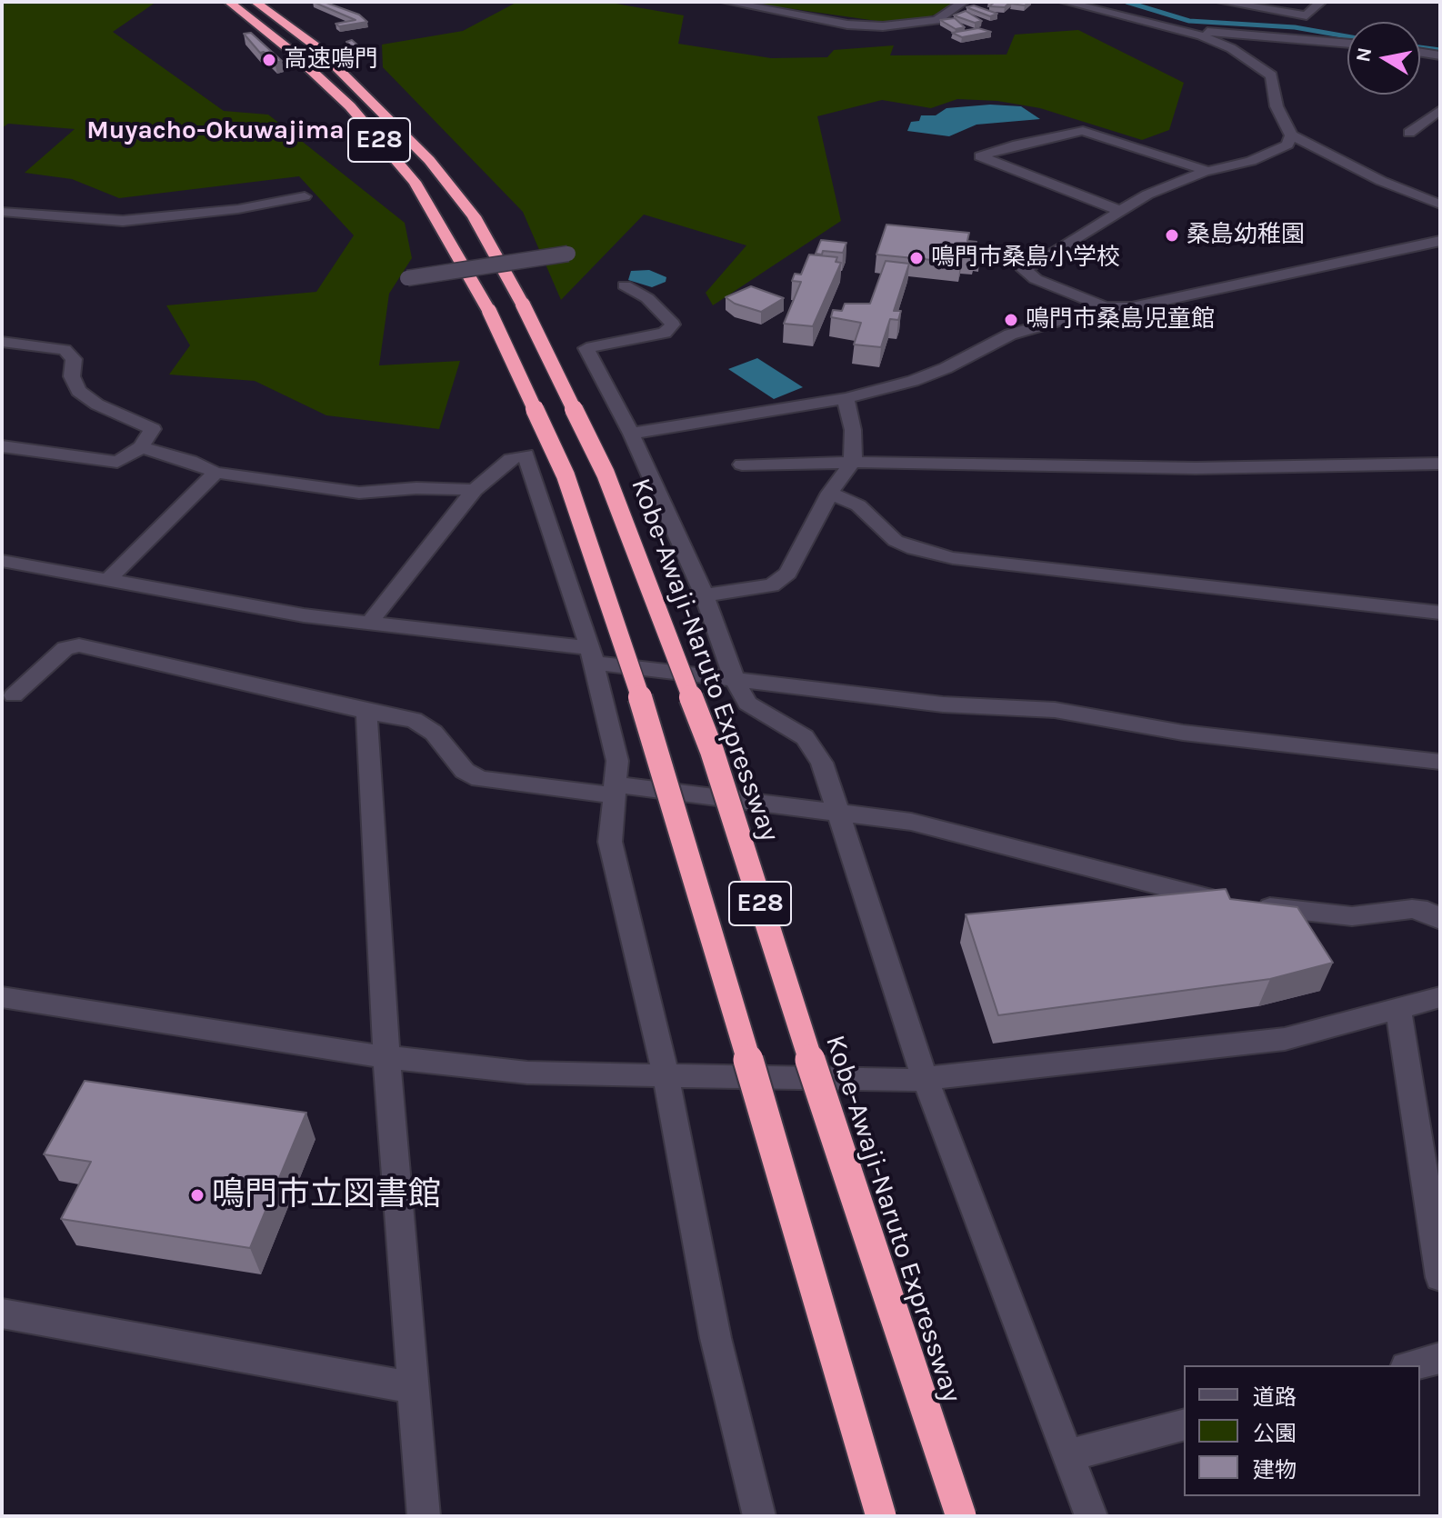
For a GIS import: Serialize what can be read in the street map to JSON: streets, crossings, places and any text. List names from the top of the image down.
{
  "streets": {
    "highway": ["E28", "Kobe-Awaji-Naruto Expressway"]
  },
  "districts": ["Muyacho-Okuwajima"],
  "places": [
    "高速鳴門",
    "桑島幼稚園",
    "鳴門市桑島小学校",
    "鳴門市桑島児童館",
    "鳴門市立図書館"
  ],
  "legend": ["道路", "公園", "建物"],
  "north": "left"
}
